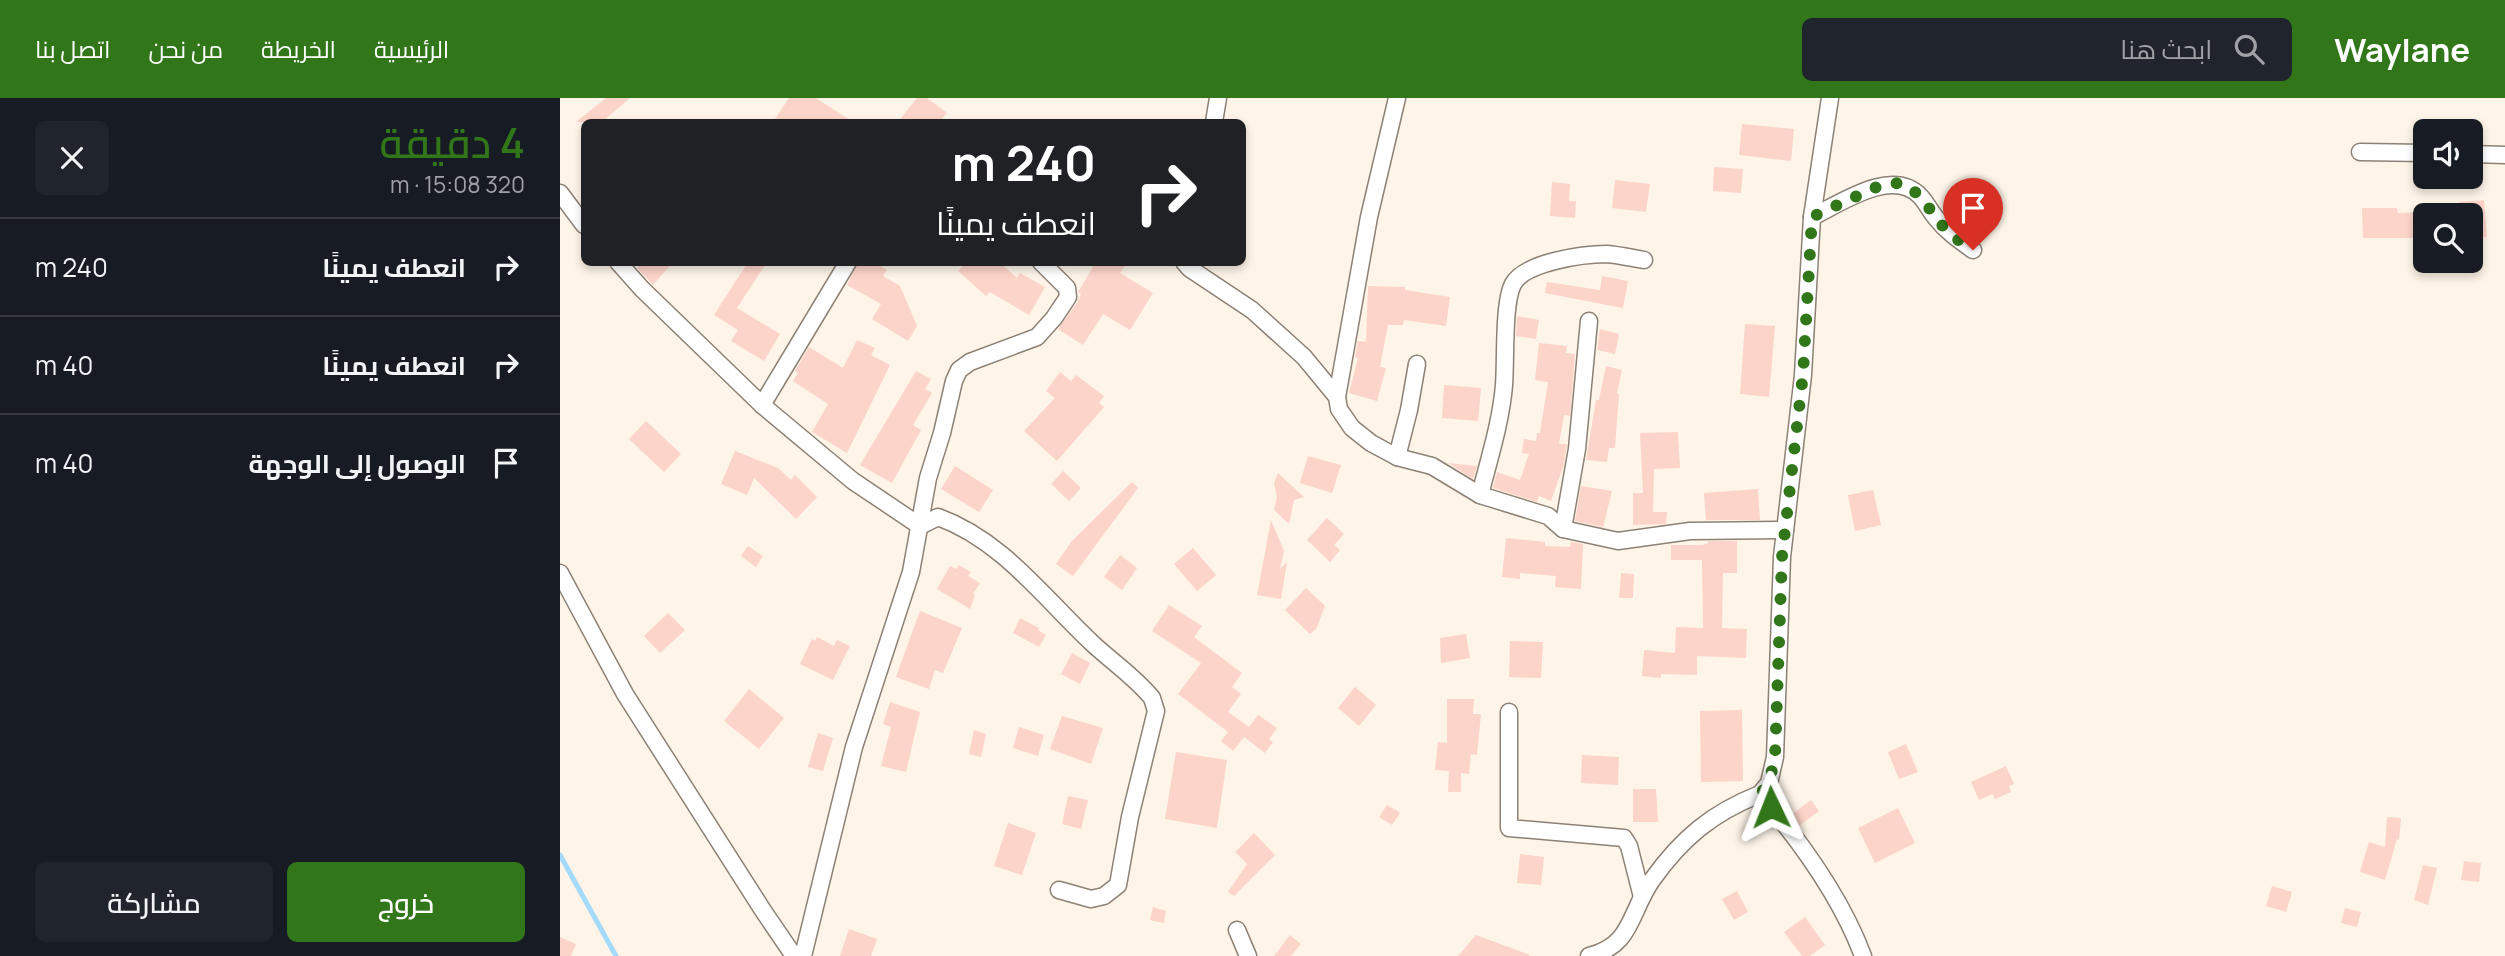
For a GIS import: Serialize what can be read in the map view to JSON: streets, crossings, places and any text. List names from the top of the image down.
{
  "page": {
    "header": "Waylane",
    "search": "ابحث هنا",
    "nav": [
      "الرئيسية",
      "الخريطة",
      "من نحن",
      "اتصل بنا"
    ],
    "heading": ["4 دقيقة", "320 m · 15:08"],
    "turn": ["240 m", "انعطف يمينًا"],
    "list": [
      {
        "name": "انعطف يمينًا",
        "value": "240 m"
      },
      {
        "name": "انعطف يمينًا",
        "value": "40 m"
      },
      {
        "name": "الوصول إلى الوجهة",
        "value": "40 m"
      }
    ],
    "buttons": ["خروج", "مشاركة"]
  }
}
